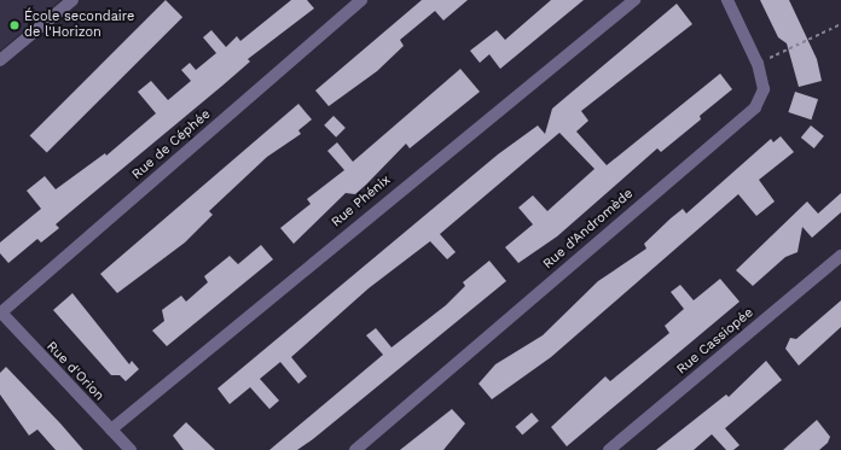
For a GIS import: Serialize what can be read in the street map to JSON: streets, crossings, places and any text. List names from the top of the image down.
{
  "streets": {
    "street": [
      "Rue de Céphée",
      "Rue Phénix",
      "Rue d'Andromède",
      "Rue Cassiopée",
      "Rue d'Orion"
    ]
  },
  "crossings": [
    ["Rue de Céphée", "Rue d'Orion"],
    ["Rue Phénix", "Rue d'Orion"]
  ],
  "places": ["École secondaire de l'Horizon"]
}
